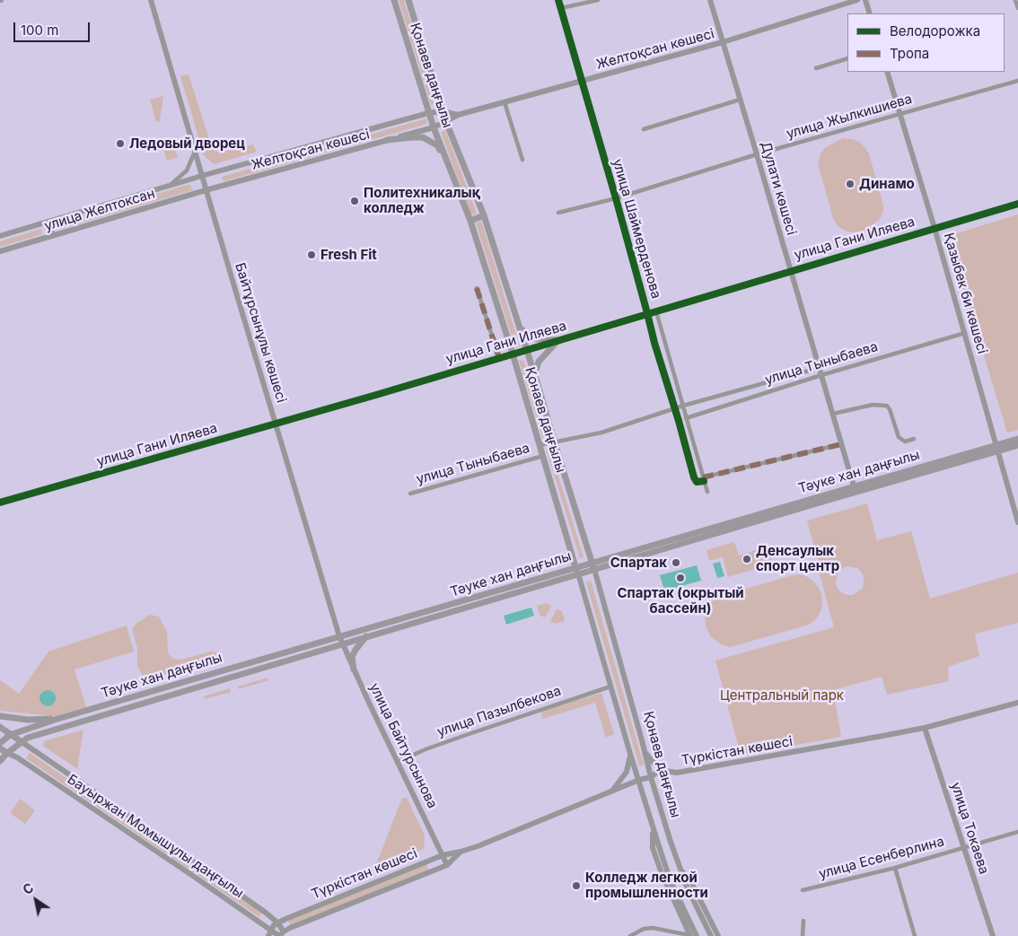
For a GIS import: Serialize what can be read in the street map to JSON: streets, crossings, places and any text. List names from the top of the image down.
{
  "streets": {
    "main road": [
      "Желтоқсан көшесі",
      "Қонаев даңғылы",
      "Дулати көшесі",
      "улица Желтоксан",
      "улица Гани Иляева",
      "Қазыбек би көшесі",
      "Байтұрсынұлы көшесі",
      "Тәуке хан даңғылы",
      "улица Байтурсынова",
      "Түркістан көшесі",
      "улица Токаева",
      "Бауыржан Момышұлы даңғылы"
    ],
    "street": [
      "улица Жылкишиева",
      "улица Шаймерденова",
      "улица Тыныбаева",
      "улица Пазылбекова",
      "улица Есенберлина"
    ]
  },
  "crossings": [
    ["Желтоқсан көшесі", "Қонаев даңғылы"],
    ["Желтоқсан көшесі", "Дулати көшесі"],
    ["Желтоқсан көшесі", "улица Желтоксан"],
    ["Желтоқсан көшесі", "улица Шаймерденова"],
    ["Желтоқсан көшесі", "Байтұрсынұлы көшесі"],
    ["Қонаев даңғылы", "улица Гани Иляева"],
    ["Қонаев даңғылы", "улица Тыныбаева"],
    ["Қонаев даңғылы", "Тәуке хан даңғылы"],
    ["Қонаев даңғылы", "улица Пазылбекова"],
    ["Қонаев даңғылы", "Түркістан көшесі"],
    ["улица Жылкишиева", "Дулати көшесі"],
    ["улица Жылкишиева", "улица Шаймерденова"],
    ["улица Жылкишиева", "Қазыбек би көшесі"],
    ["Дулати көшесі", "улица Гани Иляева"],
    ["Дулати көшесі", "улица Тыныбаева"],
    ["Дулати көшесі", "Тәуке хан даңғылы"],
    ["улица Желтоксан", "Байтұрсынұлы көшесі"],
    ["улица Шаймерденова", "улица Гани Иляева"],
    ["улица Шаймерденова", "улица Тыныбаева"],
    ["улица Гани Иляева", "Қазыбек би көшесі"],
    ["улица Гани Иляева", "Байтұрсынұлы көшесі"],
    ["Қазыбек би көшесі", "улица Тыныбаева"],
    ["Қазыбек би көшесі", "Тәуке хан даңғылы"],
    ["Байтұрсынұлы көшесі", "Тәуке хан даңғылы"],
    ["Байтұрсынұлы көшесі", "улица Байтурсынова"],
    ["Тәуке хан даңғылы", "улица Байтурсынова"],
    ["Тәуке хан даңғылы", "Бауыржан Момышұлы даңғылы"],
    ["улица Пазылбекова", "улица Байтурсынова"],
    ["улица Байтурсынова", "Түркістан көшесі"],
    ["Түркістан көшесі", "улица Токаева"],
    ["Түркістан көшесі", "Бауыржан Момышұлы даңғылы"],
    ["улица Токаева", "улица Есенберлина"]
  ],
  "parks": ["Центральный парк"],
  "places": [
    "Ледовый дворец",
    "Динамо",
    "Политехникалық колледж",
    "Fresh Fit",
    "Денсаулык спорт центр",
    "Спартак",
    "Спартак (окрытый бассейн)",
    "Колледж легкой промышленности"
  ],
  "legend": ["Велодорожка", "Тропа"],
  "scale_bar": "100 m",
  "north": "top left"
}
